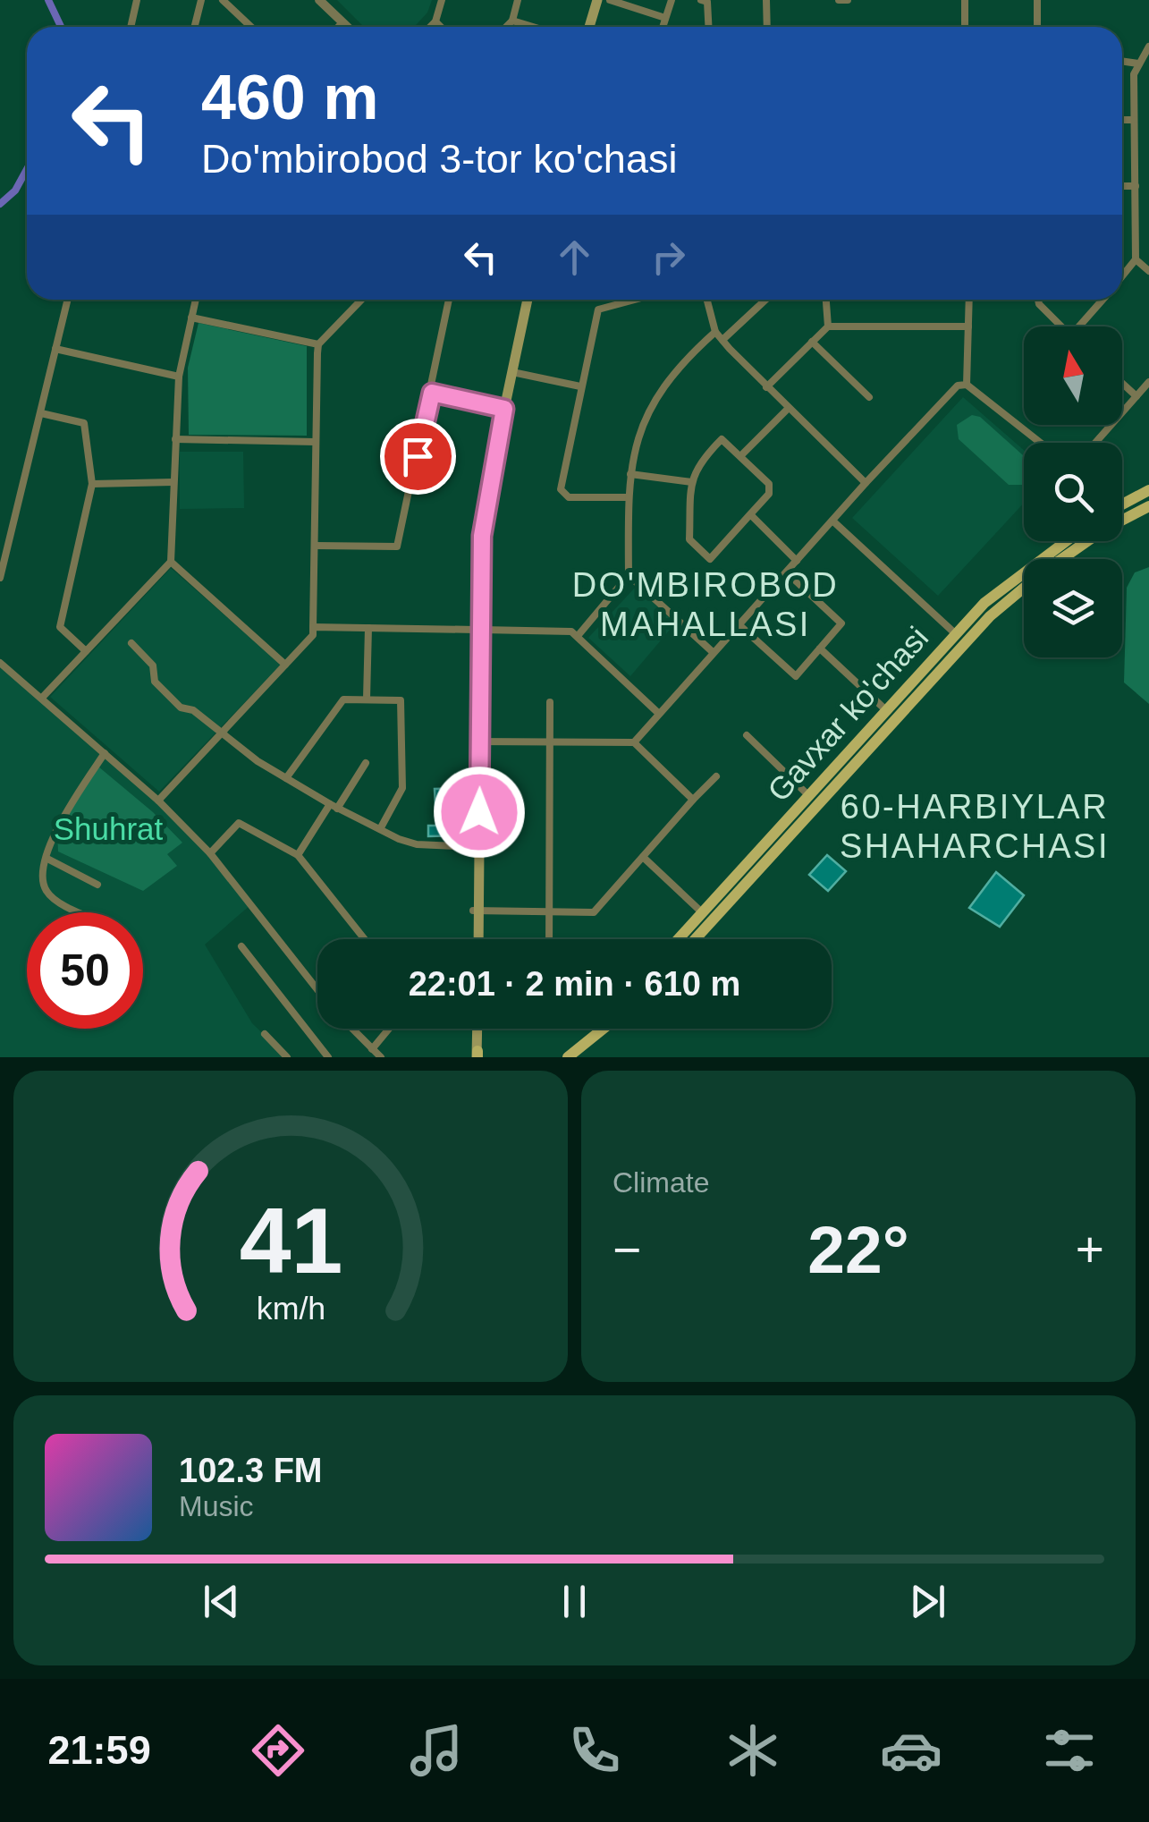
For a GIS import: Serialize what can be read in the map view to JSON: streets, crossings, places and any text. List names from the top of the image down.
{
  "streets": {
    "main road": ["Gavxar ko'chasi"]
  },
  "districts": ["DO'MBIROBOD MAHALLASI", "60-HARBIYLAR SHAHARCHASI"],
  "parks": ["Shuhrat"],
  "north": "top",
  "page": {
    "turn": ["460 m", "Do'mbirobod 3-tor ko'chasi"],
    "limit": "50",
    "trip": "22:01 · 2 min · 610 m",
    "tile": "Climate",
    "heat": ["−", "22°", "+"],
    "song": ["102.3 FM", "Music"],
    "tabs": "21:59",
    "gauge": ["41", "km/h"]
  }
}
